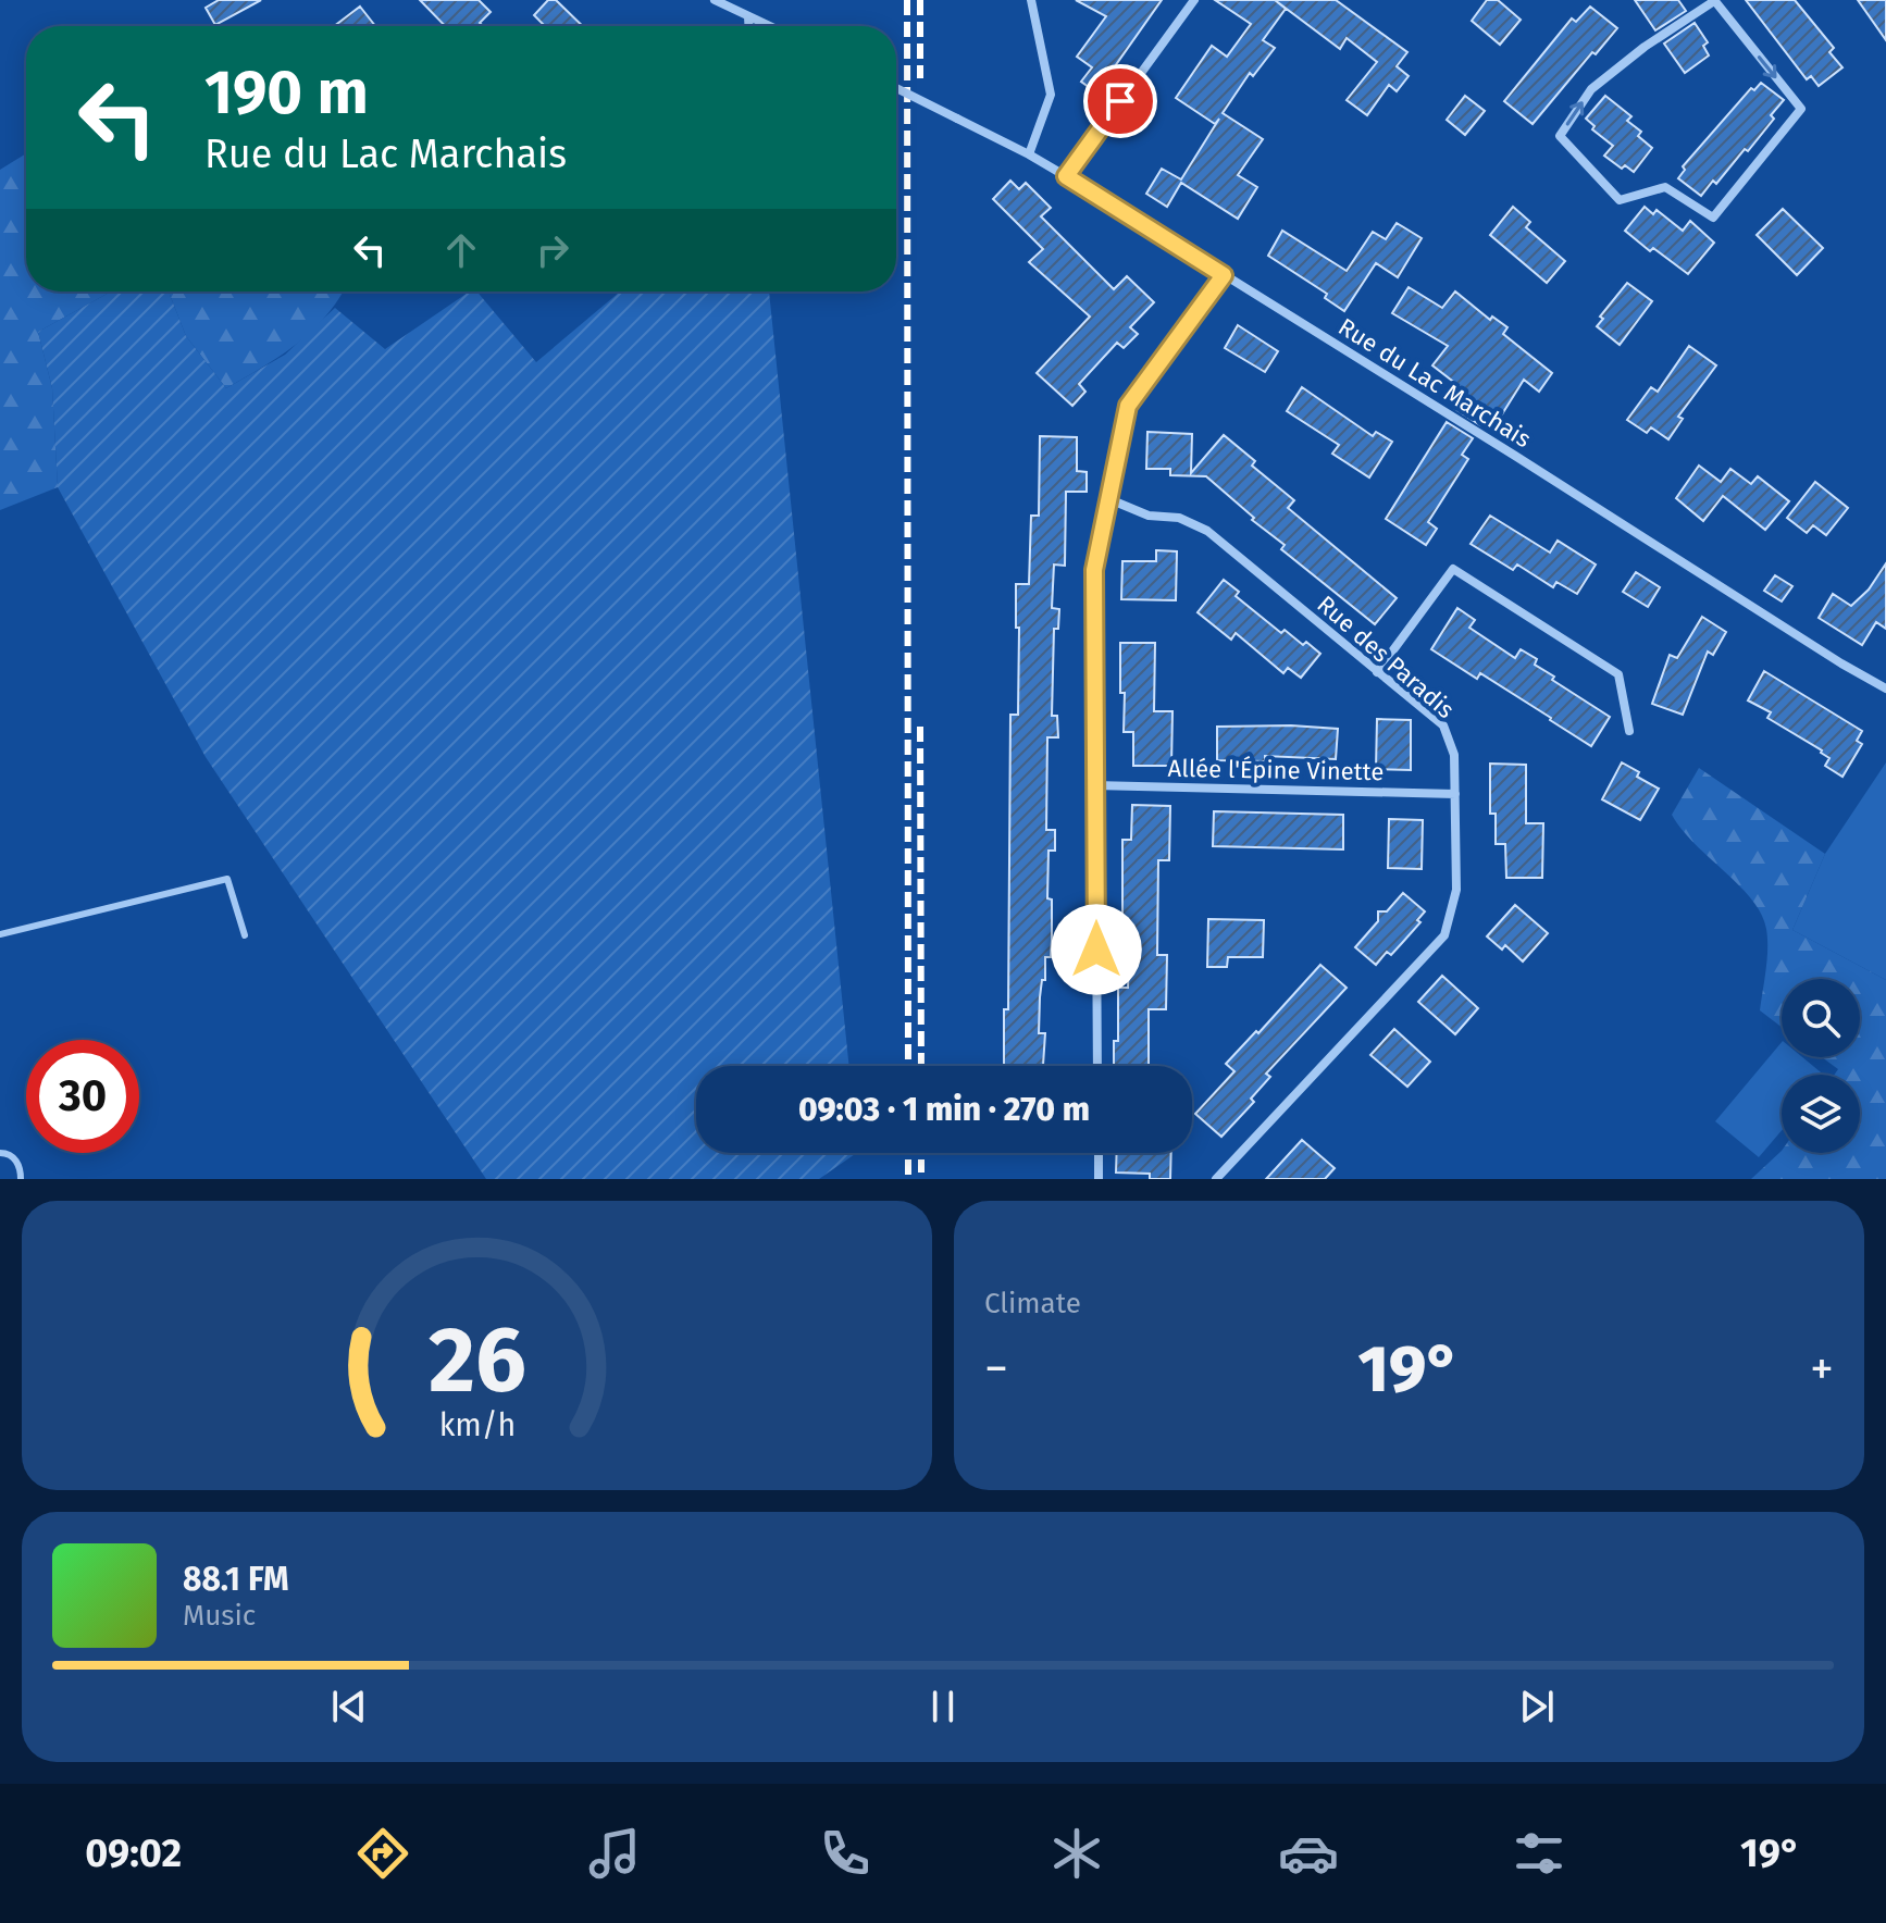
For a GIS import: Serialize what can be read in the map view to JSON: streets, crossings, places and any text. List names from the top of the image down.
{
  "streets": {
    "street": ["Rue du Lac Marchais", "Rue des Paradis", "Allée l'Épine Vinette"]
  },
  "crossings": [
    ["Rue des Paradis", "Allée l'Épine Vinette"]
  ],
  "page": {
    "turn": ["190 m", "Rue du Lac Marchais"],
    "limit": "30",
    "trip": "09:03 · 1 min · 270 m",
    "tile": "Climate",
    "heat": ["−", "19°", "+"],
    "song": ["88.1 FM", "Music"],
    "tabs": ["09:02", "19°"],
    "gauge": ["26", "km/h"]
  }
}
